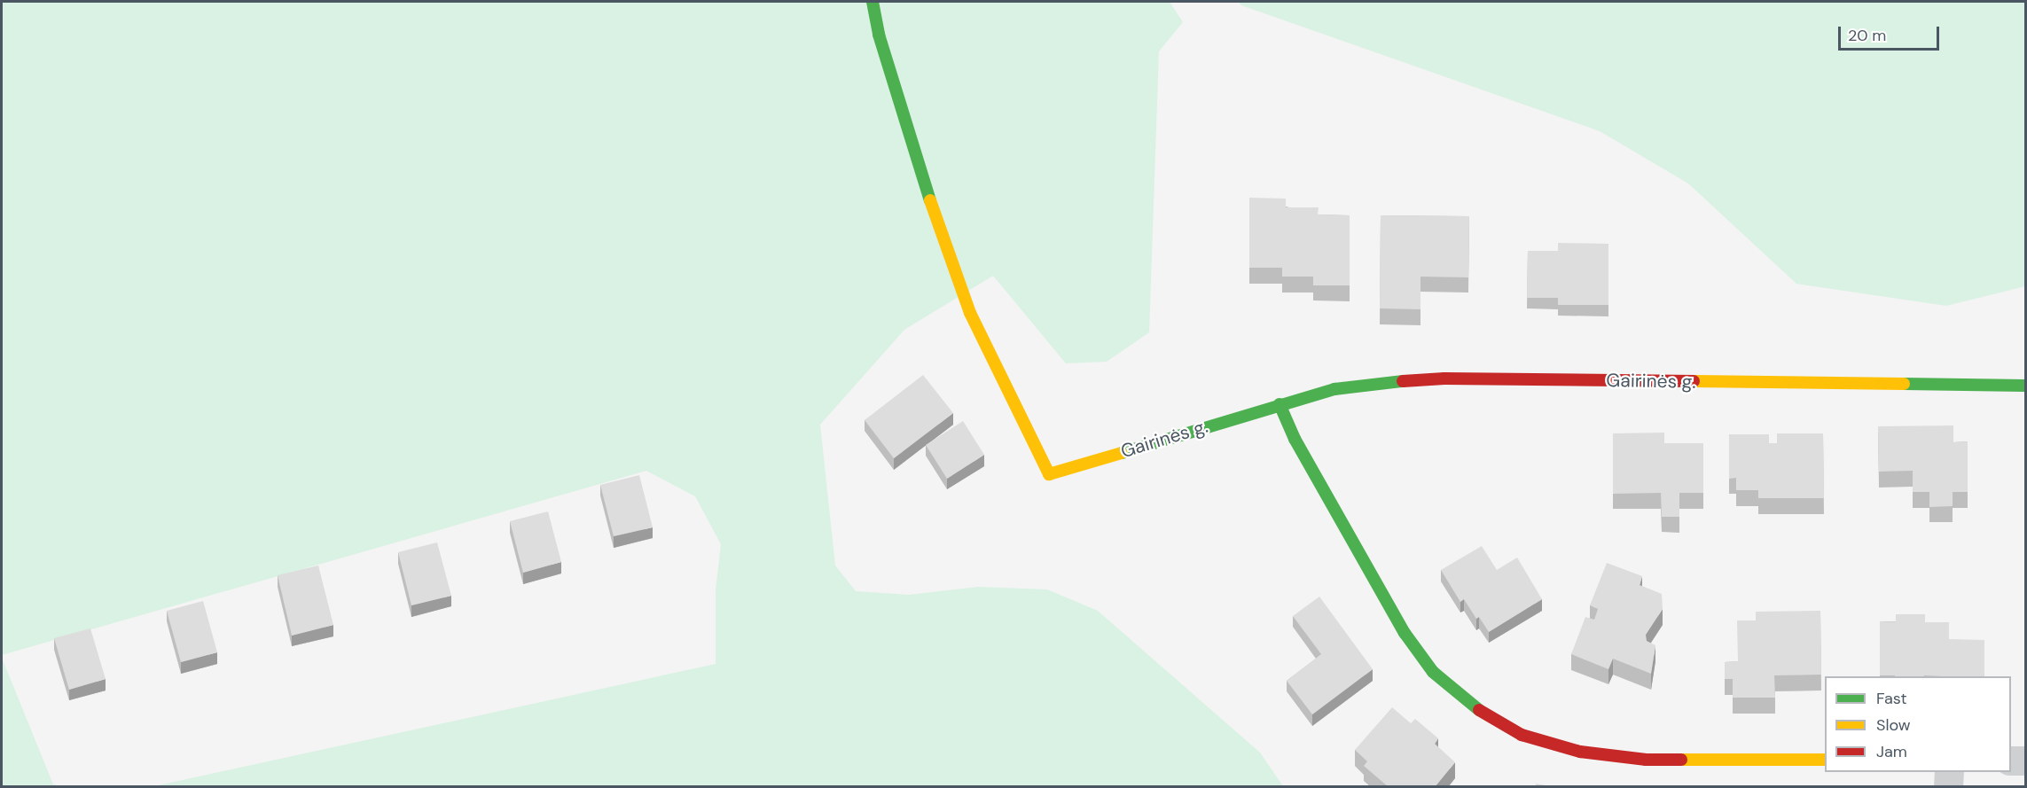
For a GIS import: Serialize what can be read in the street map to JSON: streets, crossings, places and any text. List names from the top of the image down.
{
  "streets": {
    "street": ["Gairinės g."]
  },
  "legend": ["Fast", "Slow", "Jam"],
  "scale_bar": "20 m"
}
